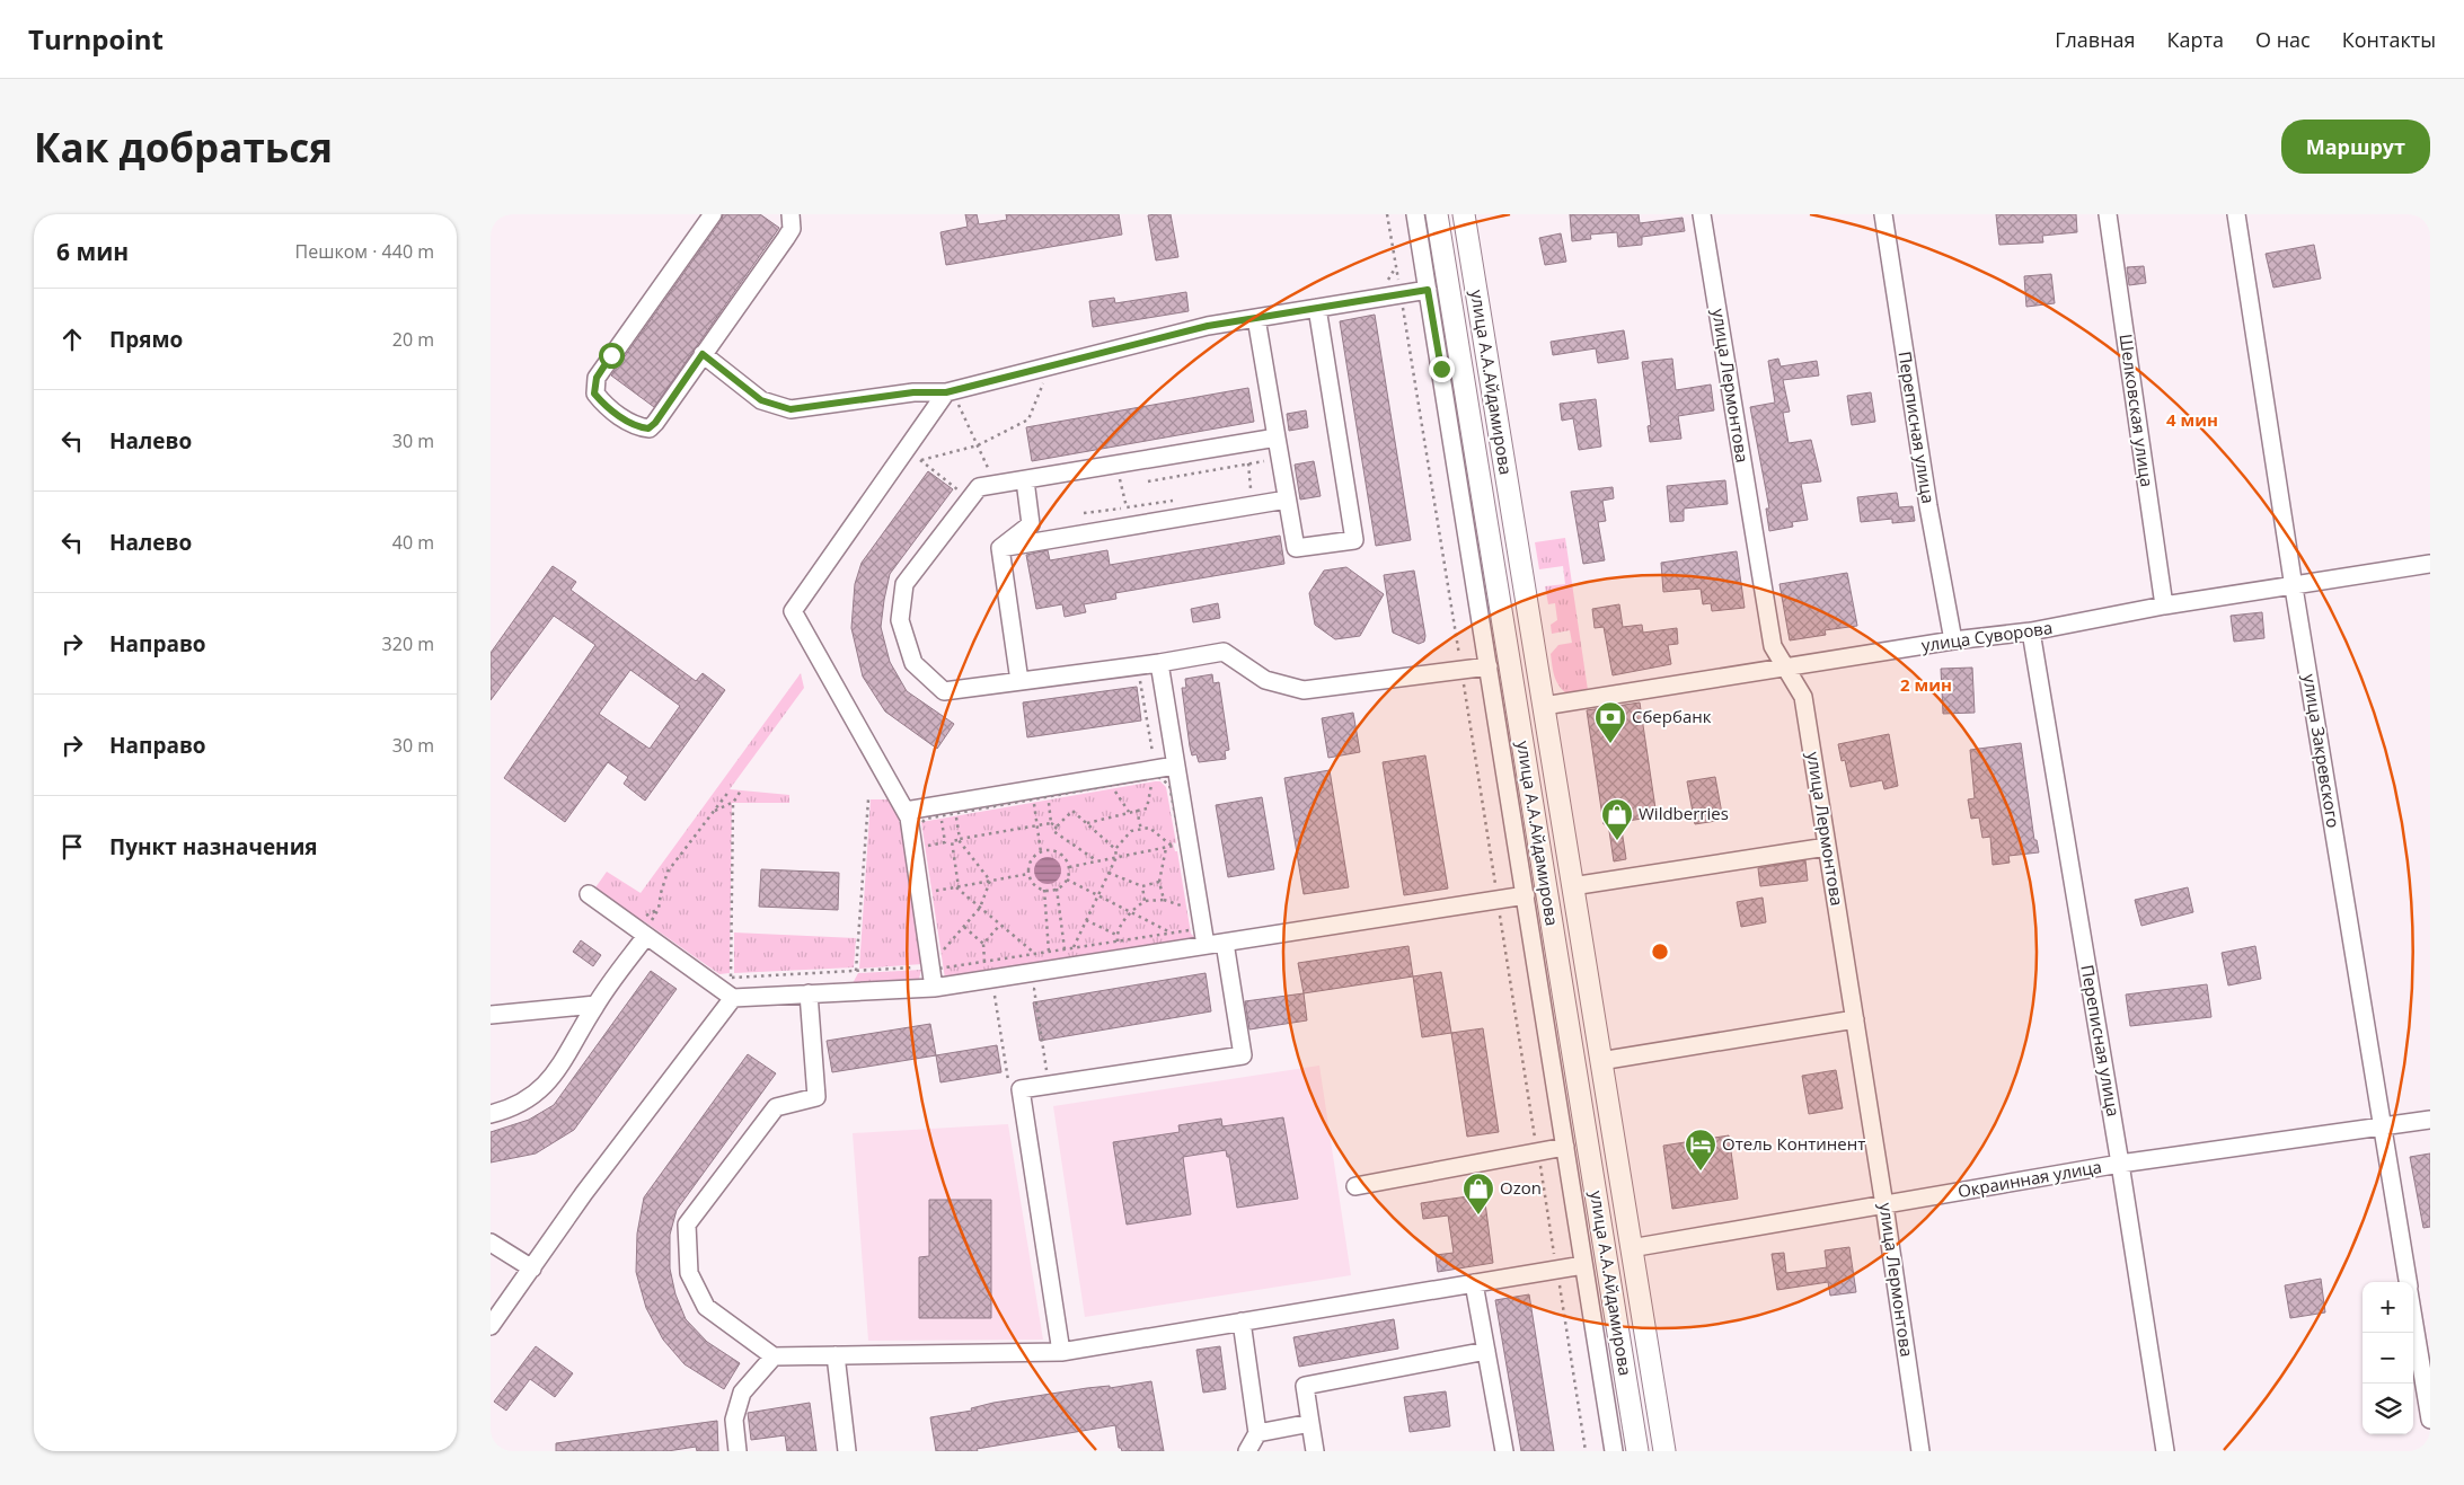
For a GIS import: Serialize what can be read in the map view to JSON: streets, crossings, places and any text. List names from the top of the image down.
{
  "streets": {
    "main road": ["улица А.А.Айдамирова"],
    "street": [
      "улица Лермонтова",
      "Шелковская улица",
      "Переписная улица",
      "улица Суворова",
      "улица Закревского",
      "Окраинная улица"
    ]
  },
  "crossings": [
    ["улица А.А.Айдамирова", "улица Суворова"],
    ["улица А.А.Айдамирова", "Окраинная улица"],
    ["улица Лермонтова", "улица Суворова"],
    ["улица Лермонтова", "Окраинная улица"],
    ["Шелковская улица", "улица Суворова"],
    ["Переписная улица", "улица Суворова"],
    ["Переписная улица", "Окраинная улица"],
    ["улица Суворова", "улица Закревского"],
    ["улица Закревского", "Окраинная улица"]
  ],
  "places": {
    "bank": ["Сбербанк"],
    "shop": ["Wildberries", "Ozon"],
    "hotel": ["Отель Континент"]
  },
  "page": {
    "header": "Turnpoint",
    "nav": [
      "Главная",
      "Карта",
      "О нас",
      "Контакты"
    ],
    "buttons": "Маршрут",
    "title": "Как добраться",
    "heading": ["6 мин", "Пешком · 440 m"],
    "list": [
      ["Прямо", "20 m"],
      ["Налево", "30 m"],
      ["Налево", "40 m"],
      ["Направо", "320 m"],
      ["Направо", "30 m"],
      "Пункт назначения"
    ],
    "map_buttons": ["+", "−"]
  },
  "rings": ["4 мин", "2 мин"]
}
